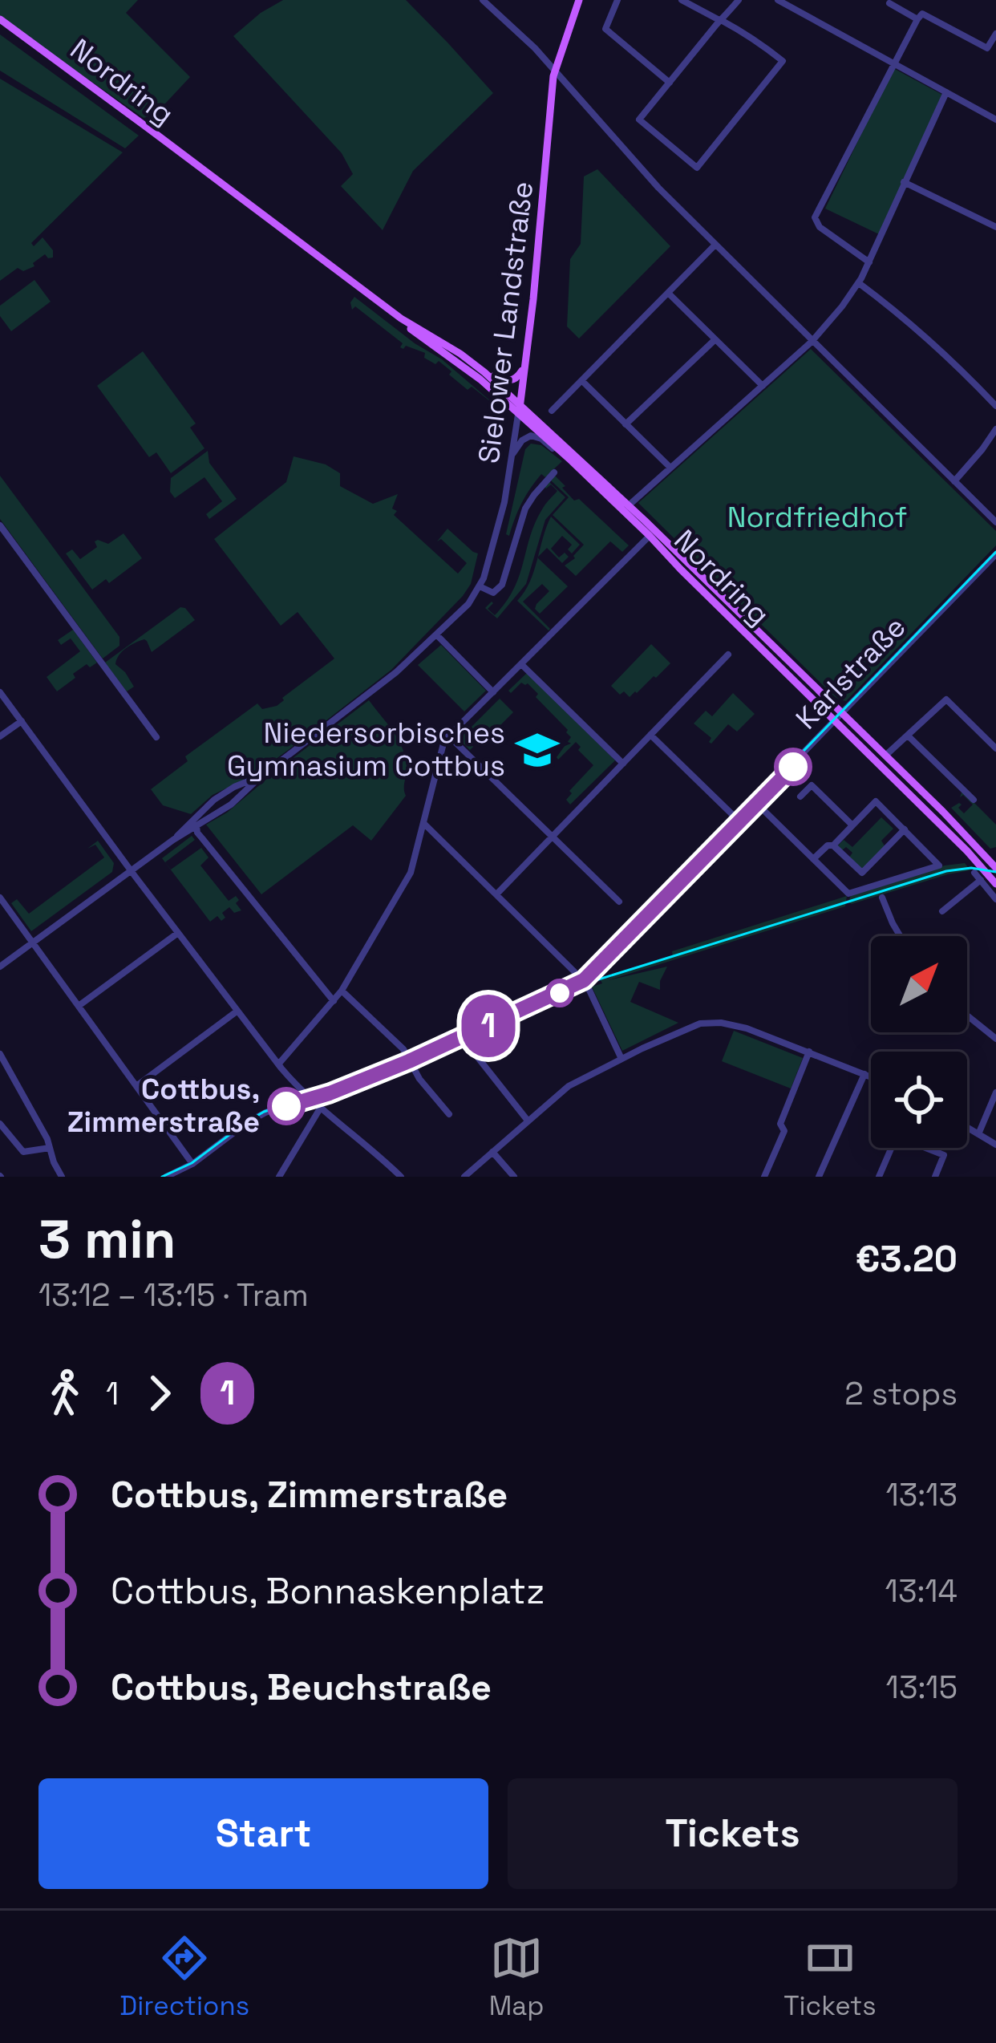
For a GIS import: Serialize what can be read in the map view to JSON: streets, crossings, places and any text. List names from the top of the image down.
{
  "streets": {
    "main road": ["Nordring", "Sielower Landstraße"],
    "street": ["Karlstraße"]
  },
  "crossings": [
    ["Nordring", "Sielower Landstraße"],
    ["Nordring", "Karlstraße"]
  ],
  "parks": ["Nordfriedhof"],
  "places": {
    "school or university": ["Niedersorbisches Gymnasium Cottbus"],
    "other": ["Cottbus, Zimmerstraße"]
  },
  "lines": ["tram line 1"],
  "north": "top right",
  "page": {
    "on_map": "1",
    "heading": ["3 min", "13:12 – 13:15 · Tram", "€3.20"],
    "legs": ["1", "1", "2 stops"],
    "list": [
      {
        "name": "Cottbus, Zimmerstraße",
        "value": "13:13"
      },
      {
        "name": "Cottbus, Bonnaskenplatz",
        "value": "13:14"
      },
      {
        "name": "Cottbus, Beuchstraße",
        "value": "13:15"
      }
    ],
    "buttons": ["Start", "Tickets"],
    "tabs": ["Directions", "Map", "Tickets"]
  }
}
